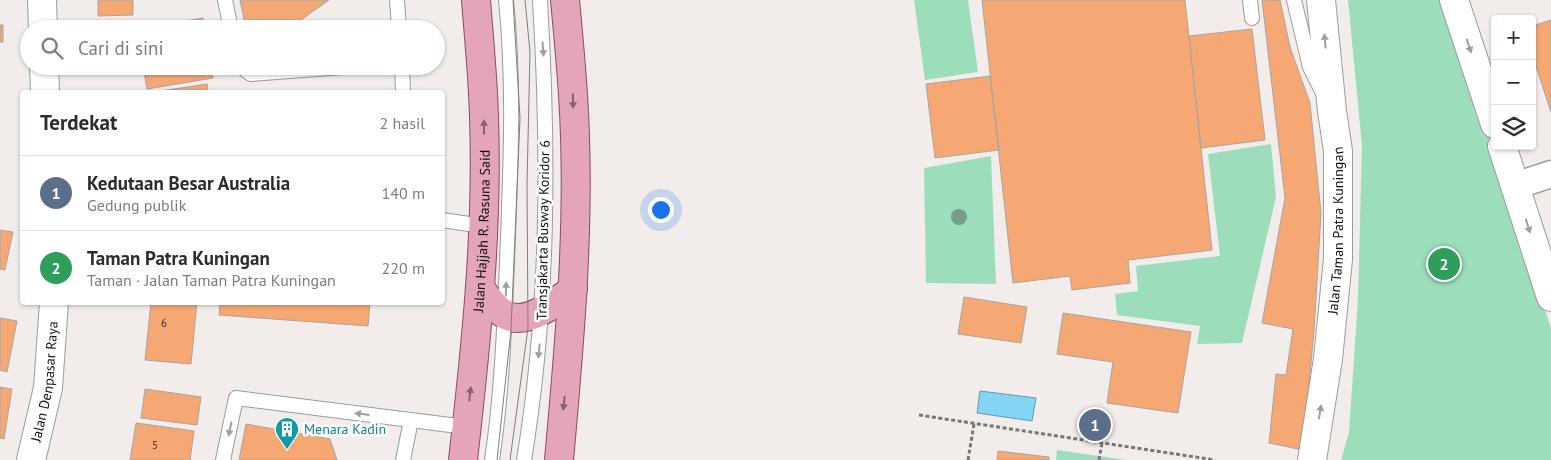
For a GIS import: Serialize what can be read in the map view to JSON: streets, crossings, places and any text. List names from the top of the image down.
{
  "streets": {
    "main road": ["Jalan Hajjah R. Rasuna Said"],
    "street": ["Jalan Taman Patra Kuningan", "Jalan Denpasar Raya"],
    "lane": ["Transjakarta Busway Koridor 6"]
  },
  "places": {
    "building": ["Menara Kadin"]
  },
  "house_numbers": ["6", "5"],
  "page": {
    "map_buttons": ["+", "−"],
    "search": "Cari di sini",
    "heading": ["Terdekat", "2 hasil"],
    "list": [
      {
        "mark": "1",
        "name": "Kedutaan Besar Australia",
        "note": "Gedung publik",
        "value": "140 m"
      },
      {
        "mark": "2",
        "name": "Taman Patra Kuningan",
        "note": "Taman · Jalan Taman Patra Kuningan",
        "value": "220 m"
      }
    ],
    "pins": ["2", "1"]
  }
}
